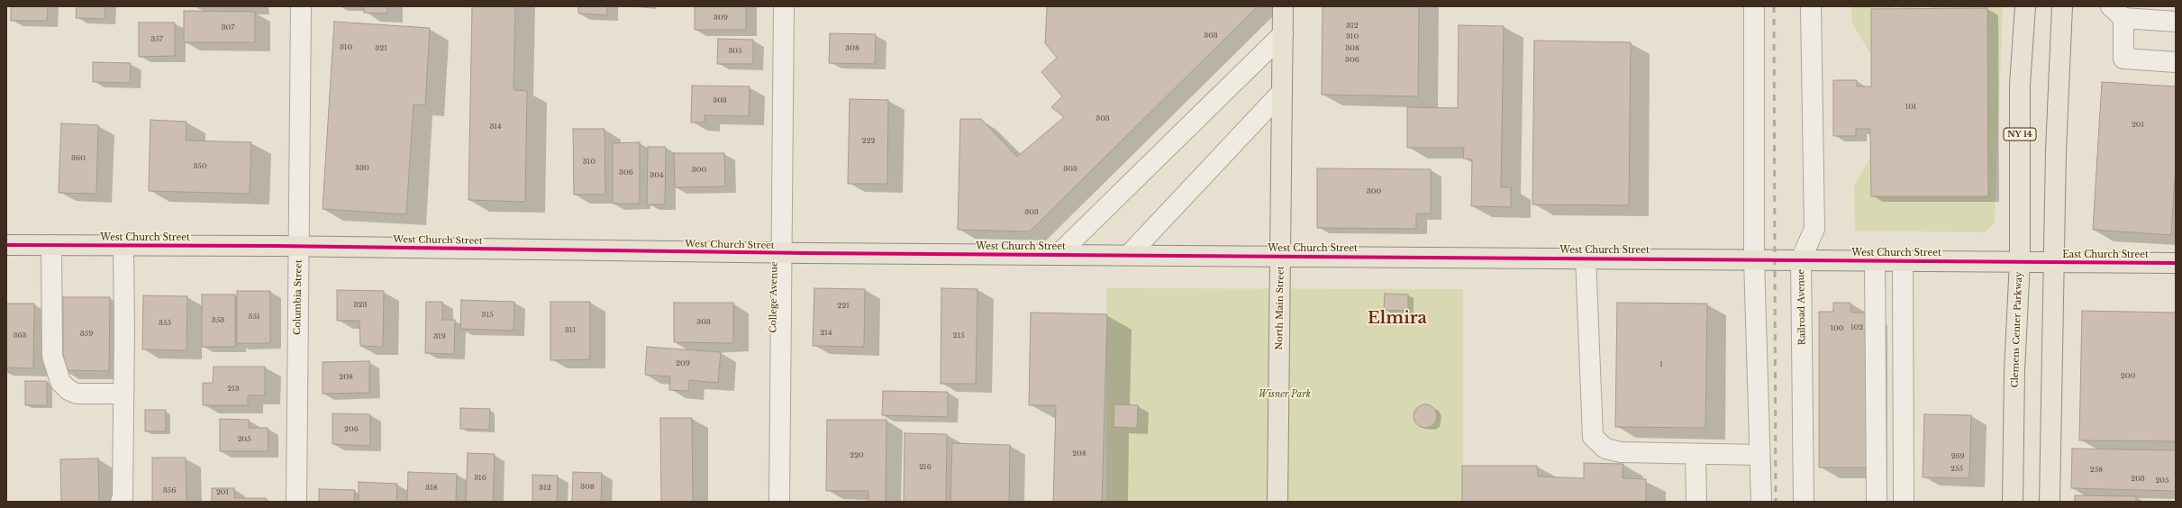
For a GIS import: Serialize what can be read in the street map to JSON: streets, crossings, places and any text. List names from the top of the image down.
{
  "streets": {
    "main road": [
      "NY 14",
      "West Church Street",
      "East Church Street",
      "North Main Street",
      "Clemens Center Parkway"
    ],
    "street": ["Columbia Street", "College Avenue", "Railroad Avenue"]
  },
  "crossings": [
    ["West Church Street", "East Church Street"],
    ["West Church Street", "Columbia Street"],
    ["West Church Street", "College Avenue"],
    ["West Church Street", "Railroad Avenue"],
    ["West Church Street", "North Main Street"],
    ["West Church Street", "Clemens Center Parkway"],
    ["East Church Street", "Clemens Center Parkway"]
  ],
  "districts": ["Elmira"],
  "parks": ["Wisner Park"],
  "house_numbers": [
    "309",
    "312",
    "307",
    "303",
    "310",
    "357",
    "310",
    "321",
    "308",
    "308",
    "305",
    "306",
    "303",
    "101",
    "303",
    "201",
    "314",
    "222",
    "360",
    "310",
    "350",
    "330",
    "303",
    "300",
    "306",
    "304",
    "300",
    "303",
    "323",
    "221",
    "315",
    "351",
    "353",
    "303",
    "355",
    "102",
    "100",
    "311",
    "214",
    "359",
    "363",
    "215",
    "319",
    "209",
    "1",
    "200",
    "208",
    "213",
    "206",
    "205",
    "208",
    "220",
    "269",
    "216",
    "255",
    "258",
    "316",
    "203",
    "205",
    "308",
    "318",
    "312",
    "356",
    "201"
  ]
}
